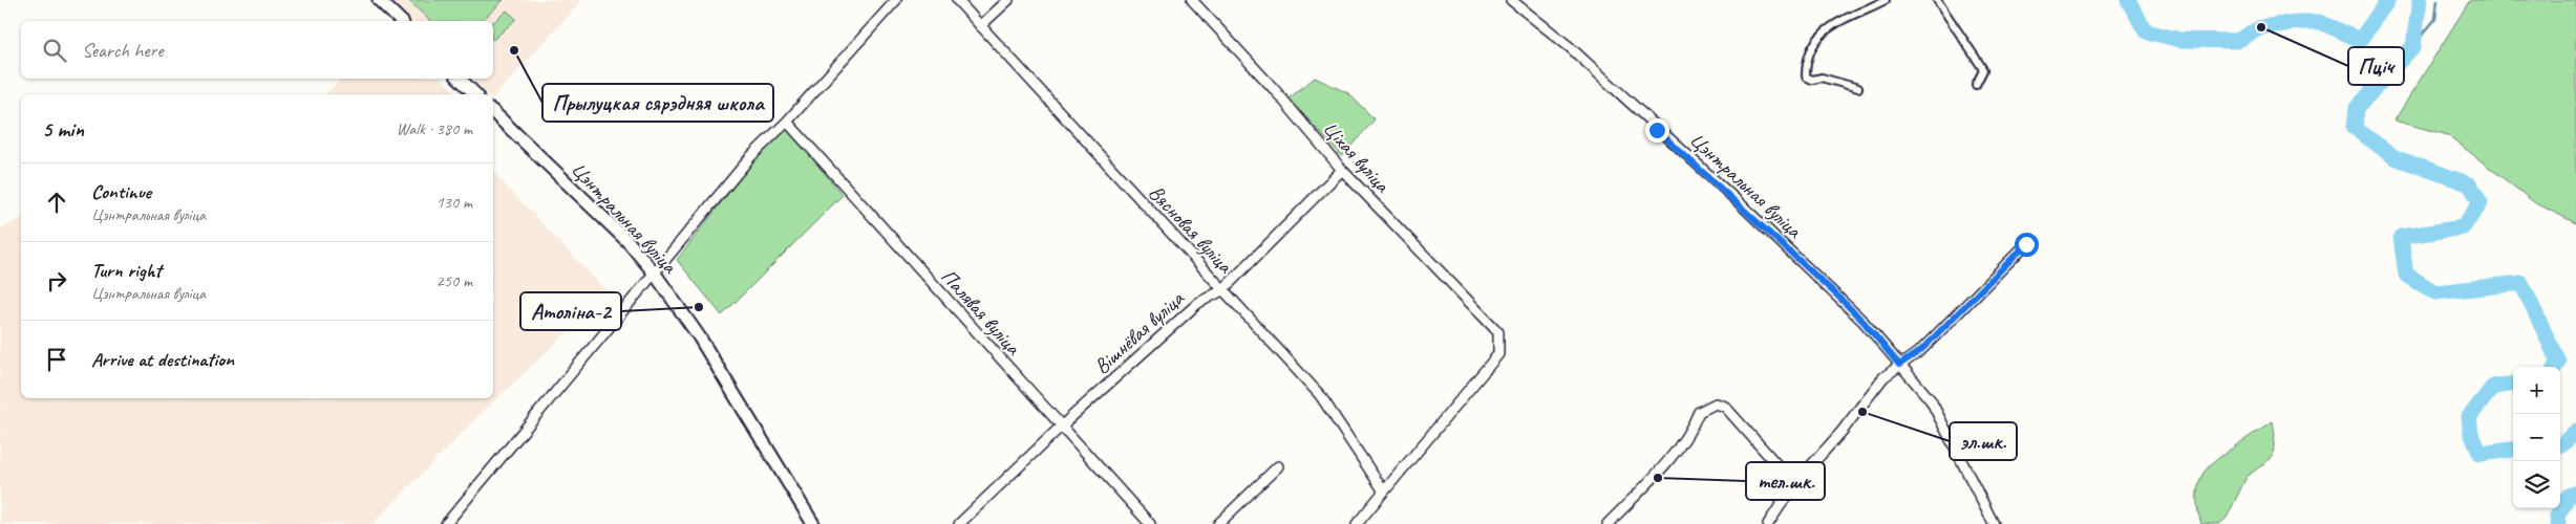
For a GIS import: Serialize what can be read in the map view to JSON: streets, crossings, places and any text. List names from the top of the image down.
{
  "streets": {
    "street": [
      "Ціхая вуліца",
      "Цэнтральная вуліца",
      "Вясновая вуліца",
      "Палявая вуліца",
      "Вішнёвая вуліца"
    ]
  },
  "crossings": [
    ["Ціхая вуліца", "Вясновая вуліца"],
    ["Ціхая вуліца", "Вішнёвая вуліца"],
    ["Вясновая вуліца", "Вішнёвая вуліца"],
    ["Палявая вуліца", "Вішнёвая вуліца"]
  ],
  "places": [
    "Пціч",
    "Прылуцкая сярэдняя школа",
    "Атоліна-2",
    "эл.шк.",
    "тел.шк."
  ],
  "page": {
    "search": "Search here",
    "heading": ["5 min", "Walk · 380 m"],
    "list": [
      ["Continue", "Цэнтральная вуліца", "130 m"],
      ["Turn right", "Цэнтральная вуліца", "250 m"],
      "Arrive at destination"
    ],
    "map_buttons": ["+", "−"]
  }
}
